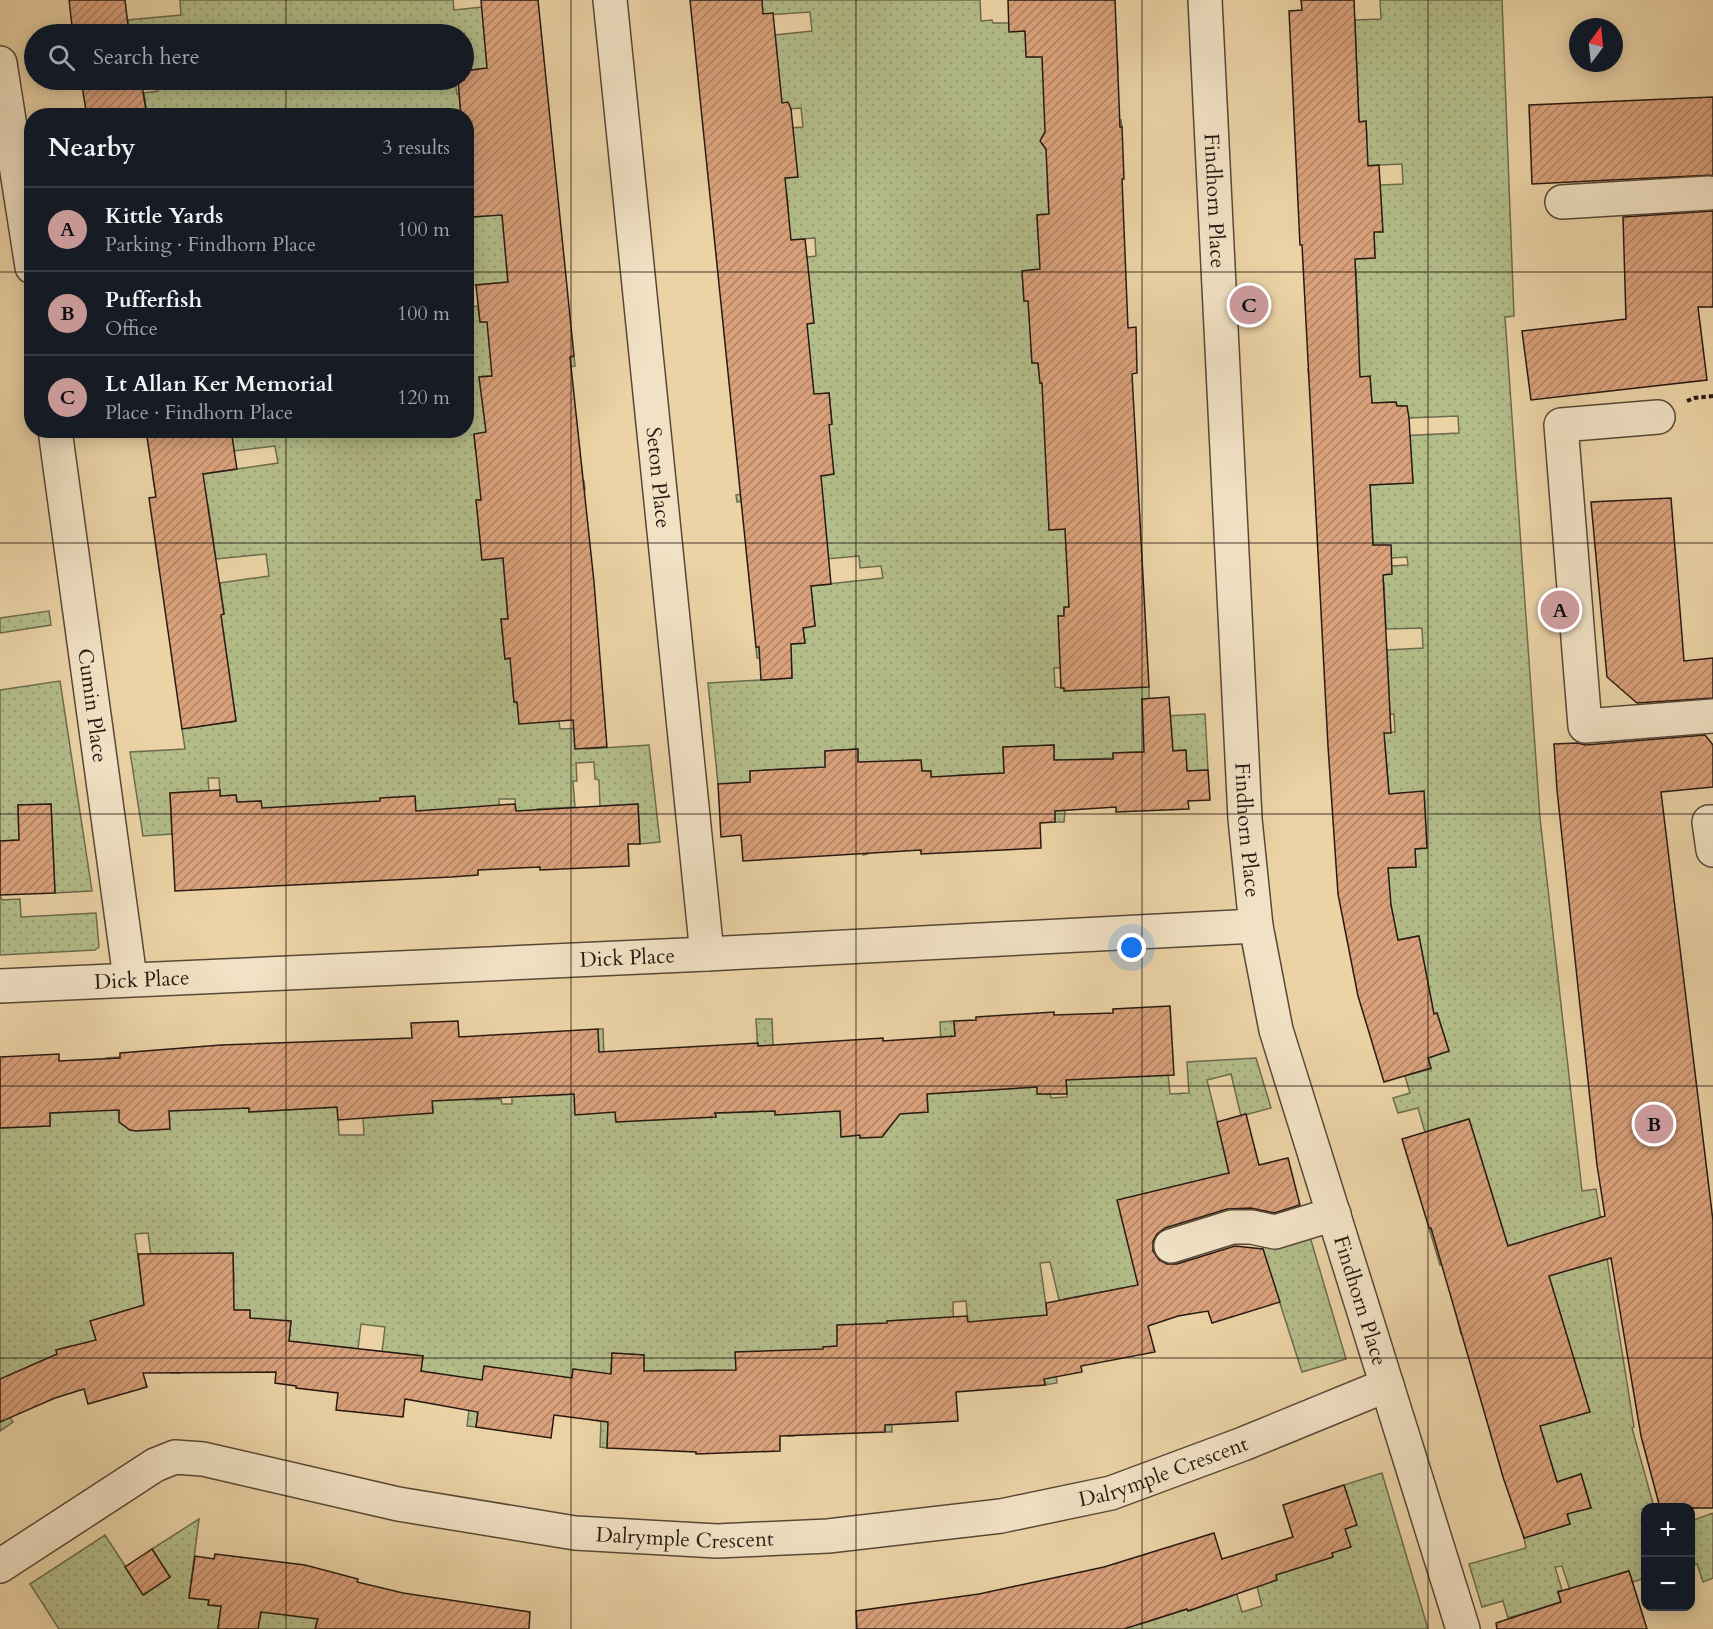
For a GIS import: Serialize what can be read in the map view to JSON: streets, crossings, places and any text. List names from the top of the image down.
{
  "streets": {
    "street": [
      "Findhorn Place",
      "Seton Place",
      "Cumin Place",
      "Dick Place",
      "Dalrymple Crescent"
    ]
  },
  "crossings": [
    ["Findhorn Place", "Dick Place"],
    ["Findhorn Place", "Dalrymple Crescent"],
    ["Seton Place", "Dick Place"],
    ["Cumin Place", "Dick Place"]
  ],
  "north": "top",
  "page": {
    "search": "Search here",
    "heading": ["Nearby", "3 results"],
    "list": [
      {
        "mark": "A",
        "name": "Kittle Yards",
        "note": "Parking · Findhorn Place",
        "value": "100 m"
      },
      {
        "mark": "B",
        "name": "Pufferfish",
        "note": "Office",
        "value": "100 m"
      },
      {
        "mark": "C",
        "name": "Lt Allan Ker Memorial",
        "note": "Place · Findhorn Place",
        "value": "120 m"
      }
    ],
    "pins": ["C", "A", "B"],
    "map_buttons": ["+", "−"]
  }
}
